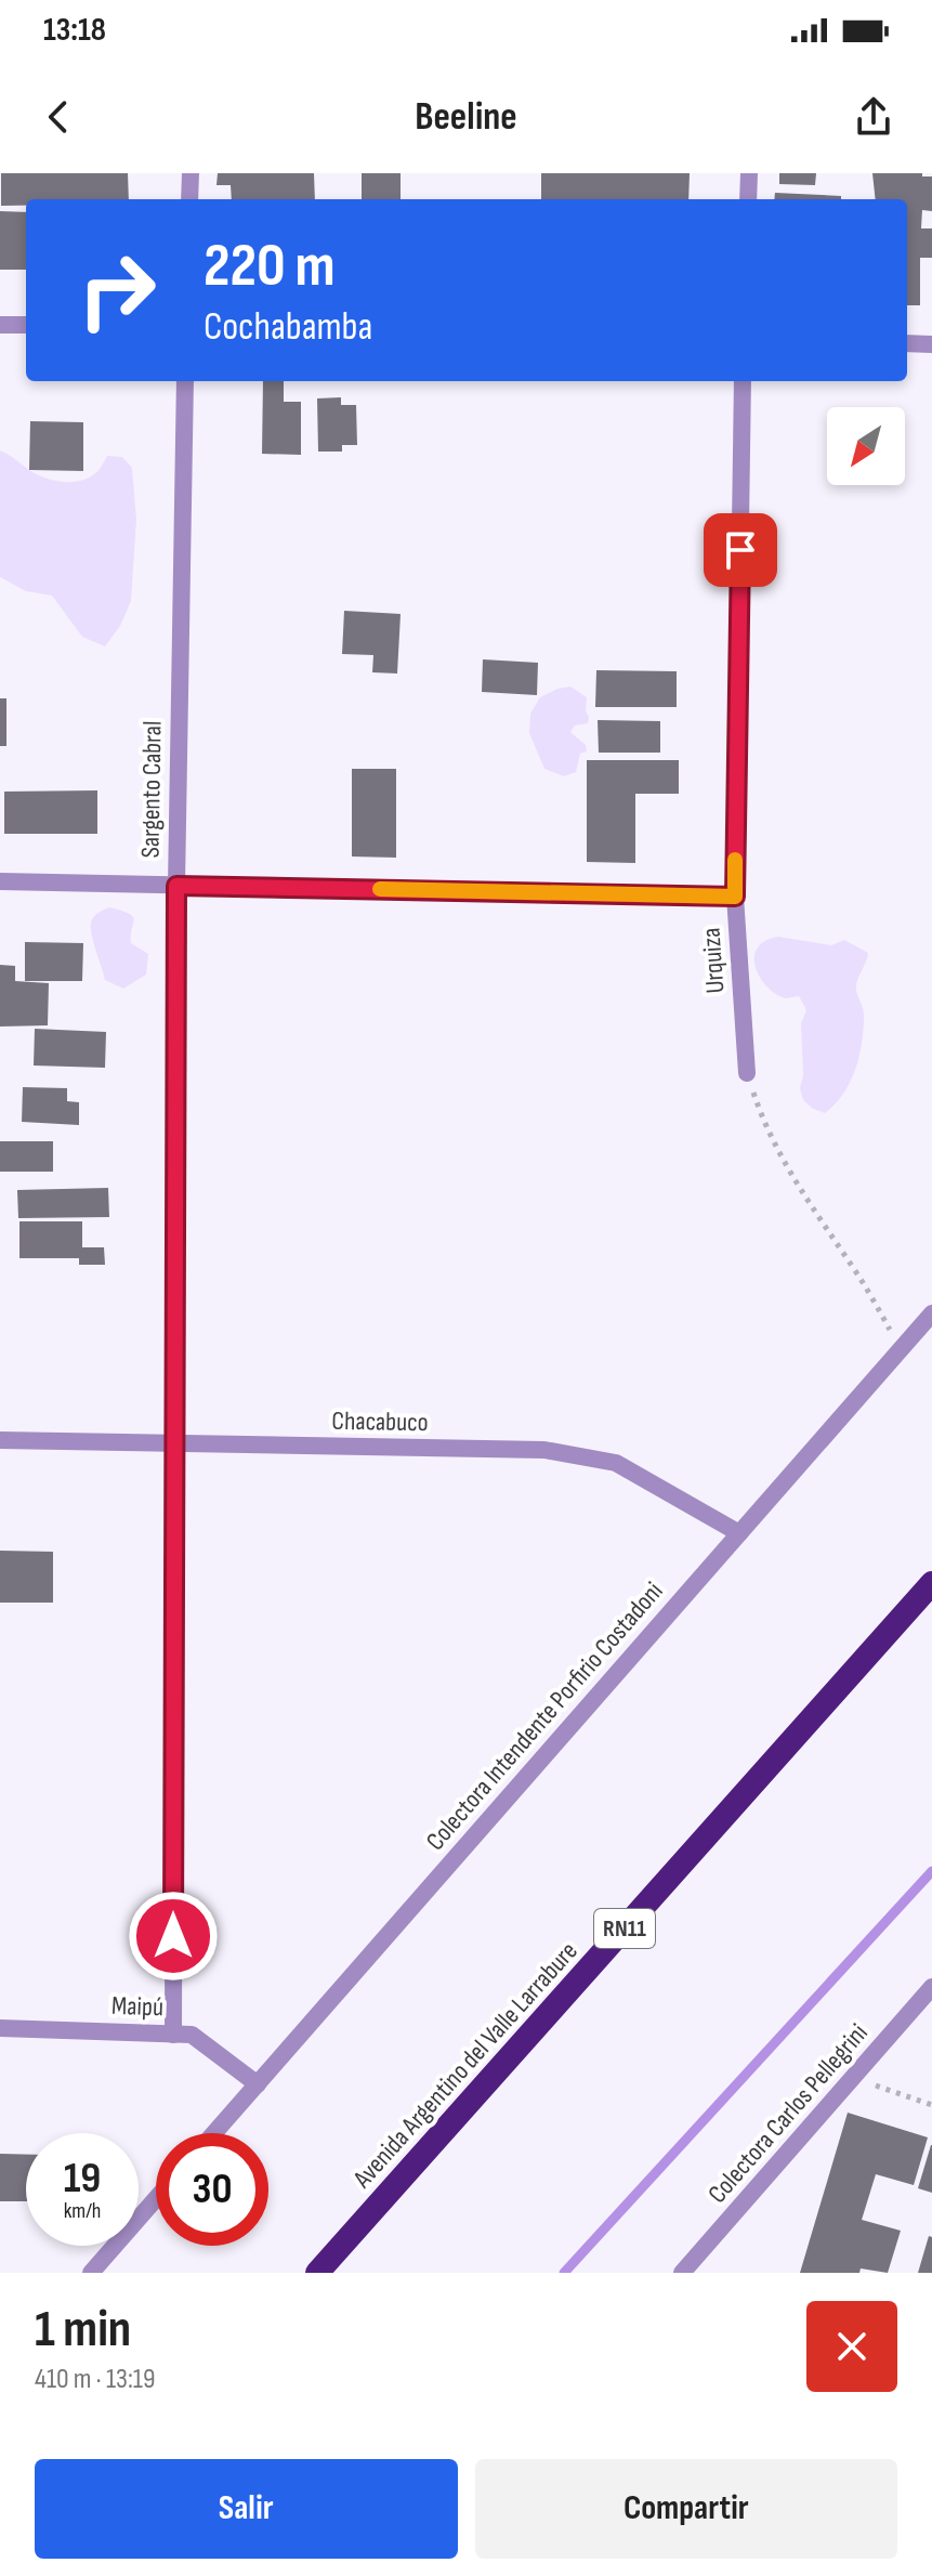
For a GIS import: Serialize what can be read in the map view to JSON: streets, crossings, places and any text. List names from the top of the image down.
{
  "streets": {
    "highway": ["RN11", "Avenida Argentino del Valle Larrabure"],
    "street": [
      "Sargento Cabral",
      "Urquiza",
      "Chacabuco",
      "Colectora Intendente Porfirio Costadoni",
      "Maipú",
      "Colectora Carlos Pellegrini"
    ]
  },
  "crossings": [
    ["Sargento Cabral", "Chacabuco"],
    ["Sargento Cabral", "Maipú"],
    ["Chacabuco", "Colectora Intendente Porfirio Costadoni"],
    ["Colectora Intendente Porfirio Costadoni", "Maipú"]
  ],
  "north": "bottom left",
  "page": {
    "status": "13:18",
    "header": "Beeline",
    "turn": ["220 m", "Cochabamba"],
    "speed": "19 km/h",
    "limit": "30",
    "heading": ["1 min", "410 m · 13:19"],
    "buttons": ["Salir", "Compartir"]
  }
}
